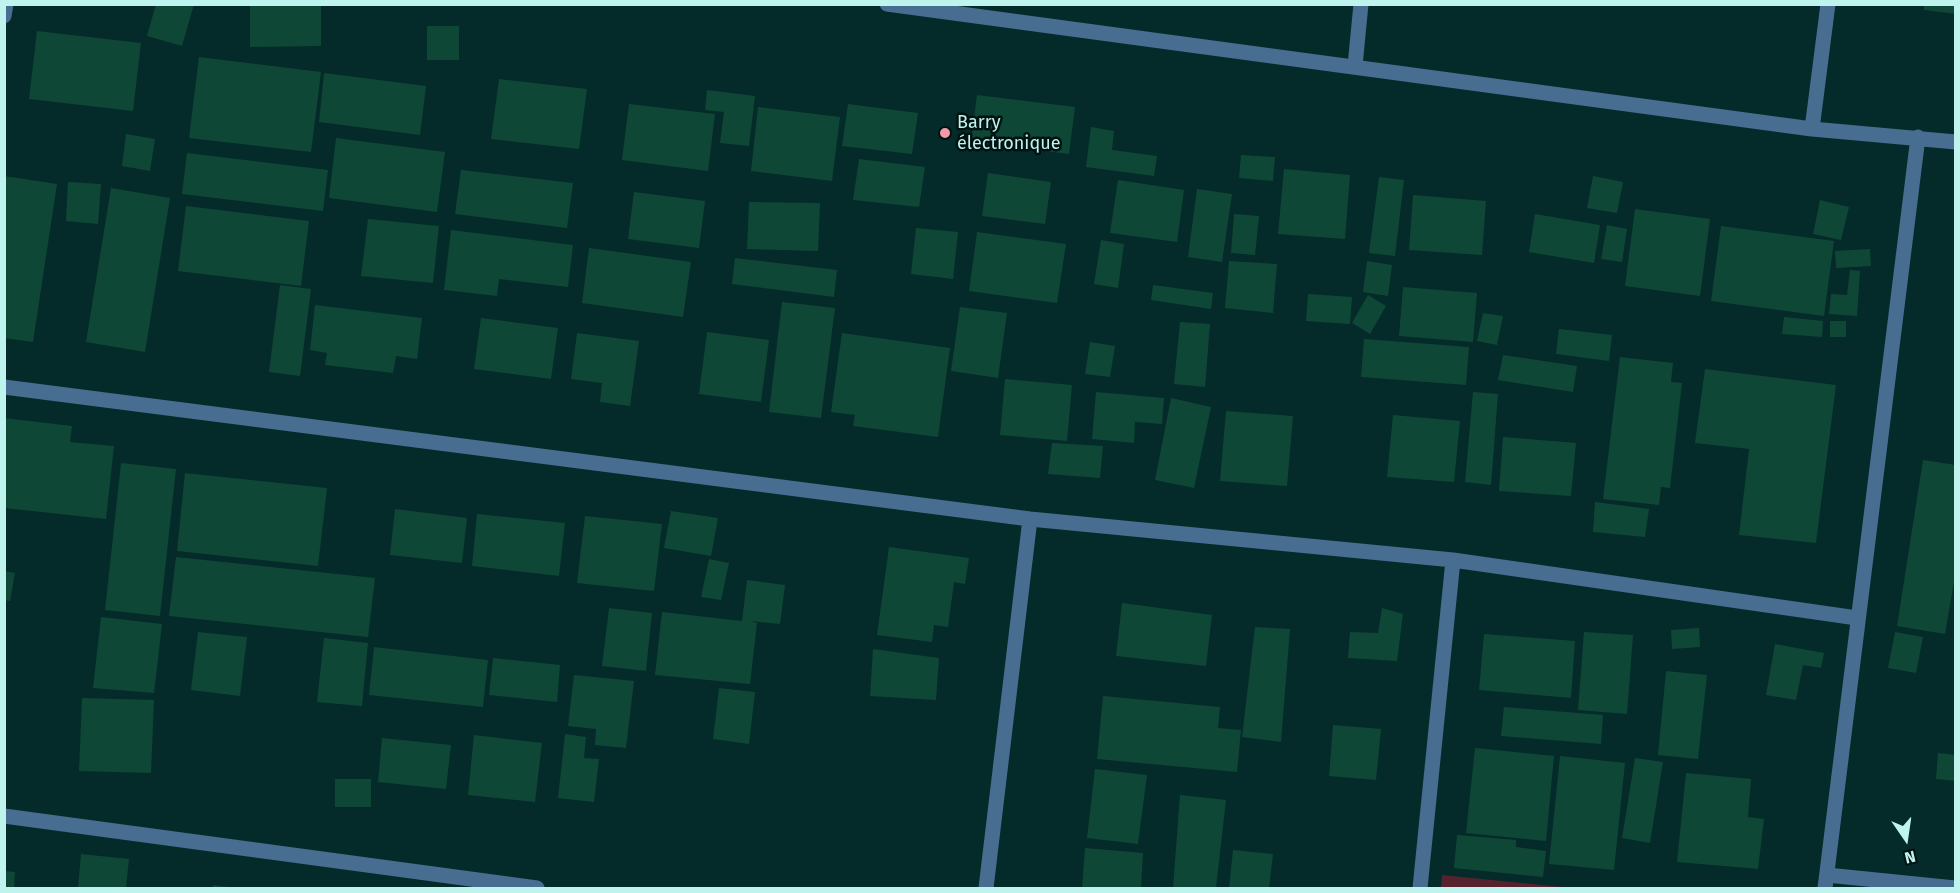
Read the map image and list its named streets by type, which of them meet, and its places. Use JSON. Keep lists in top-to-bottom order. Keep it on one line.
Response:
{"places":["Barry électronique"],"north":"bottom"}
